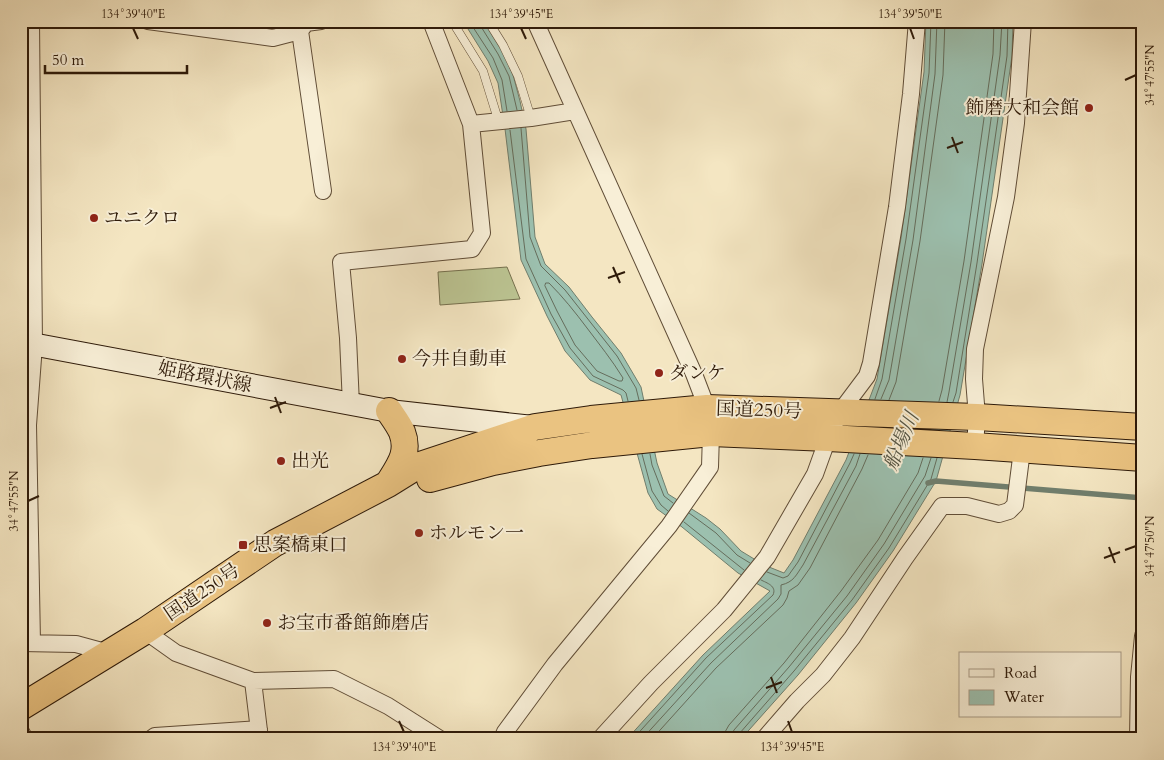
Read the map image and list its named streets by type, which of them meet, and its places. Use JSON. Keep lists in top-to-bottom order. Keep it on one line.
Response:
{"streets":{"highway":["国道250号"],"main road":["姫路環状線"]},"crossings":[["姫路環状線","国道250号"]],"water":["船場川"],"places":{"other":["飾磨大和会館","ユニクロ","今井自動車","ダンケ","出光","ホルモン一","お宝市番館飾磨店"],"transit":["思案橋東口"]},"legend":["Road","Water"],"scale_bar":"50 m","coordinates":["134°39'40\"E","134°39'45\"E","134°39'50\"E","34°47'55\"N","34°47'50\"N"]}
